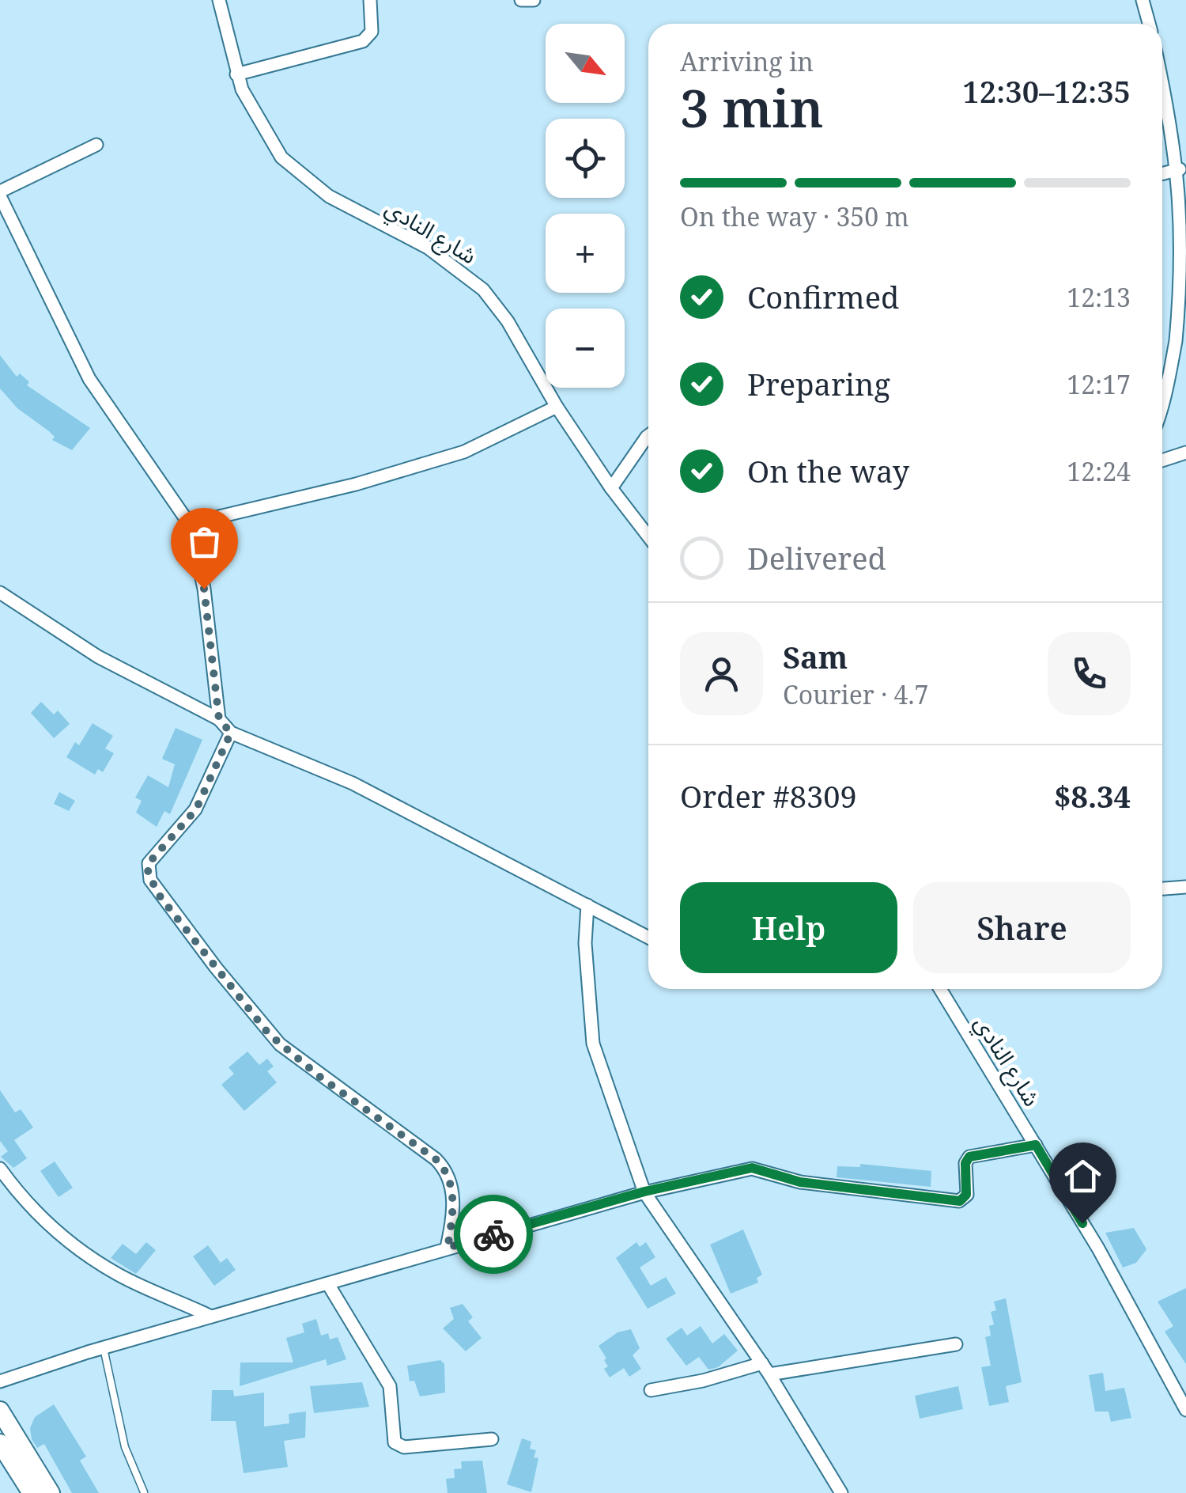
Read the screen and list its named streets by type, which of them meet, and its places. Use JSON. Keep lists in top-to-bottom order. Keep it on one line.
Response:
{"streets":{"street":["شارع النادي"]},"north":"bottom right","page":{"map_buttons":["+","−"],"heading":["3 min","Arriving in","12:30–12:35"],"panel":["Sam","Courier · 4.7","Order #8309","$8.34"],"bar":"On the way · 350 m","list":[["Confirmed","12:13"],["Preparing","12:17"],["On the way","12:24"],"Delivered"],"buttons":["Help","Share"]}}
